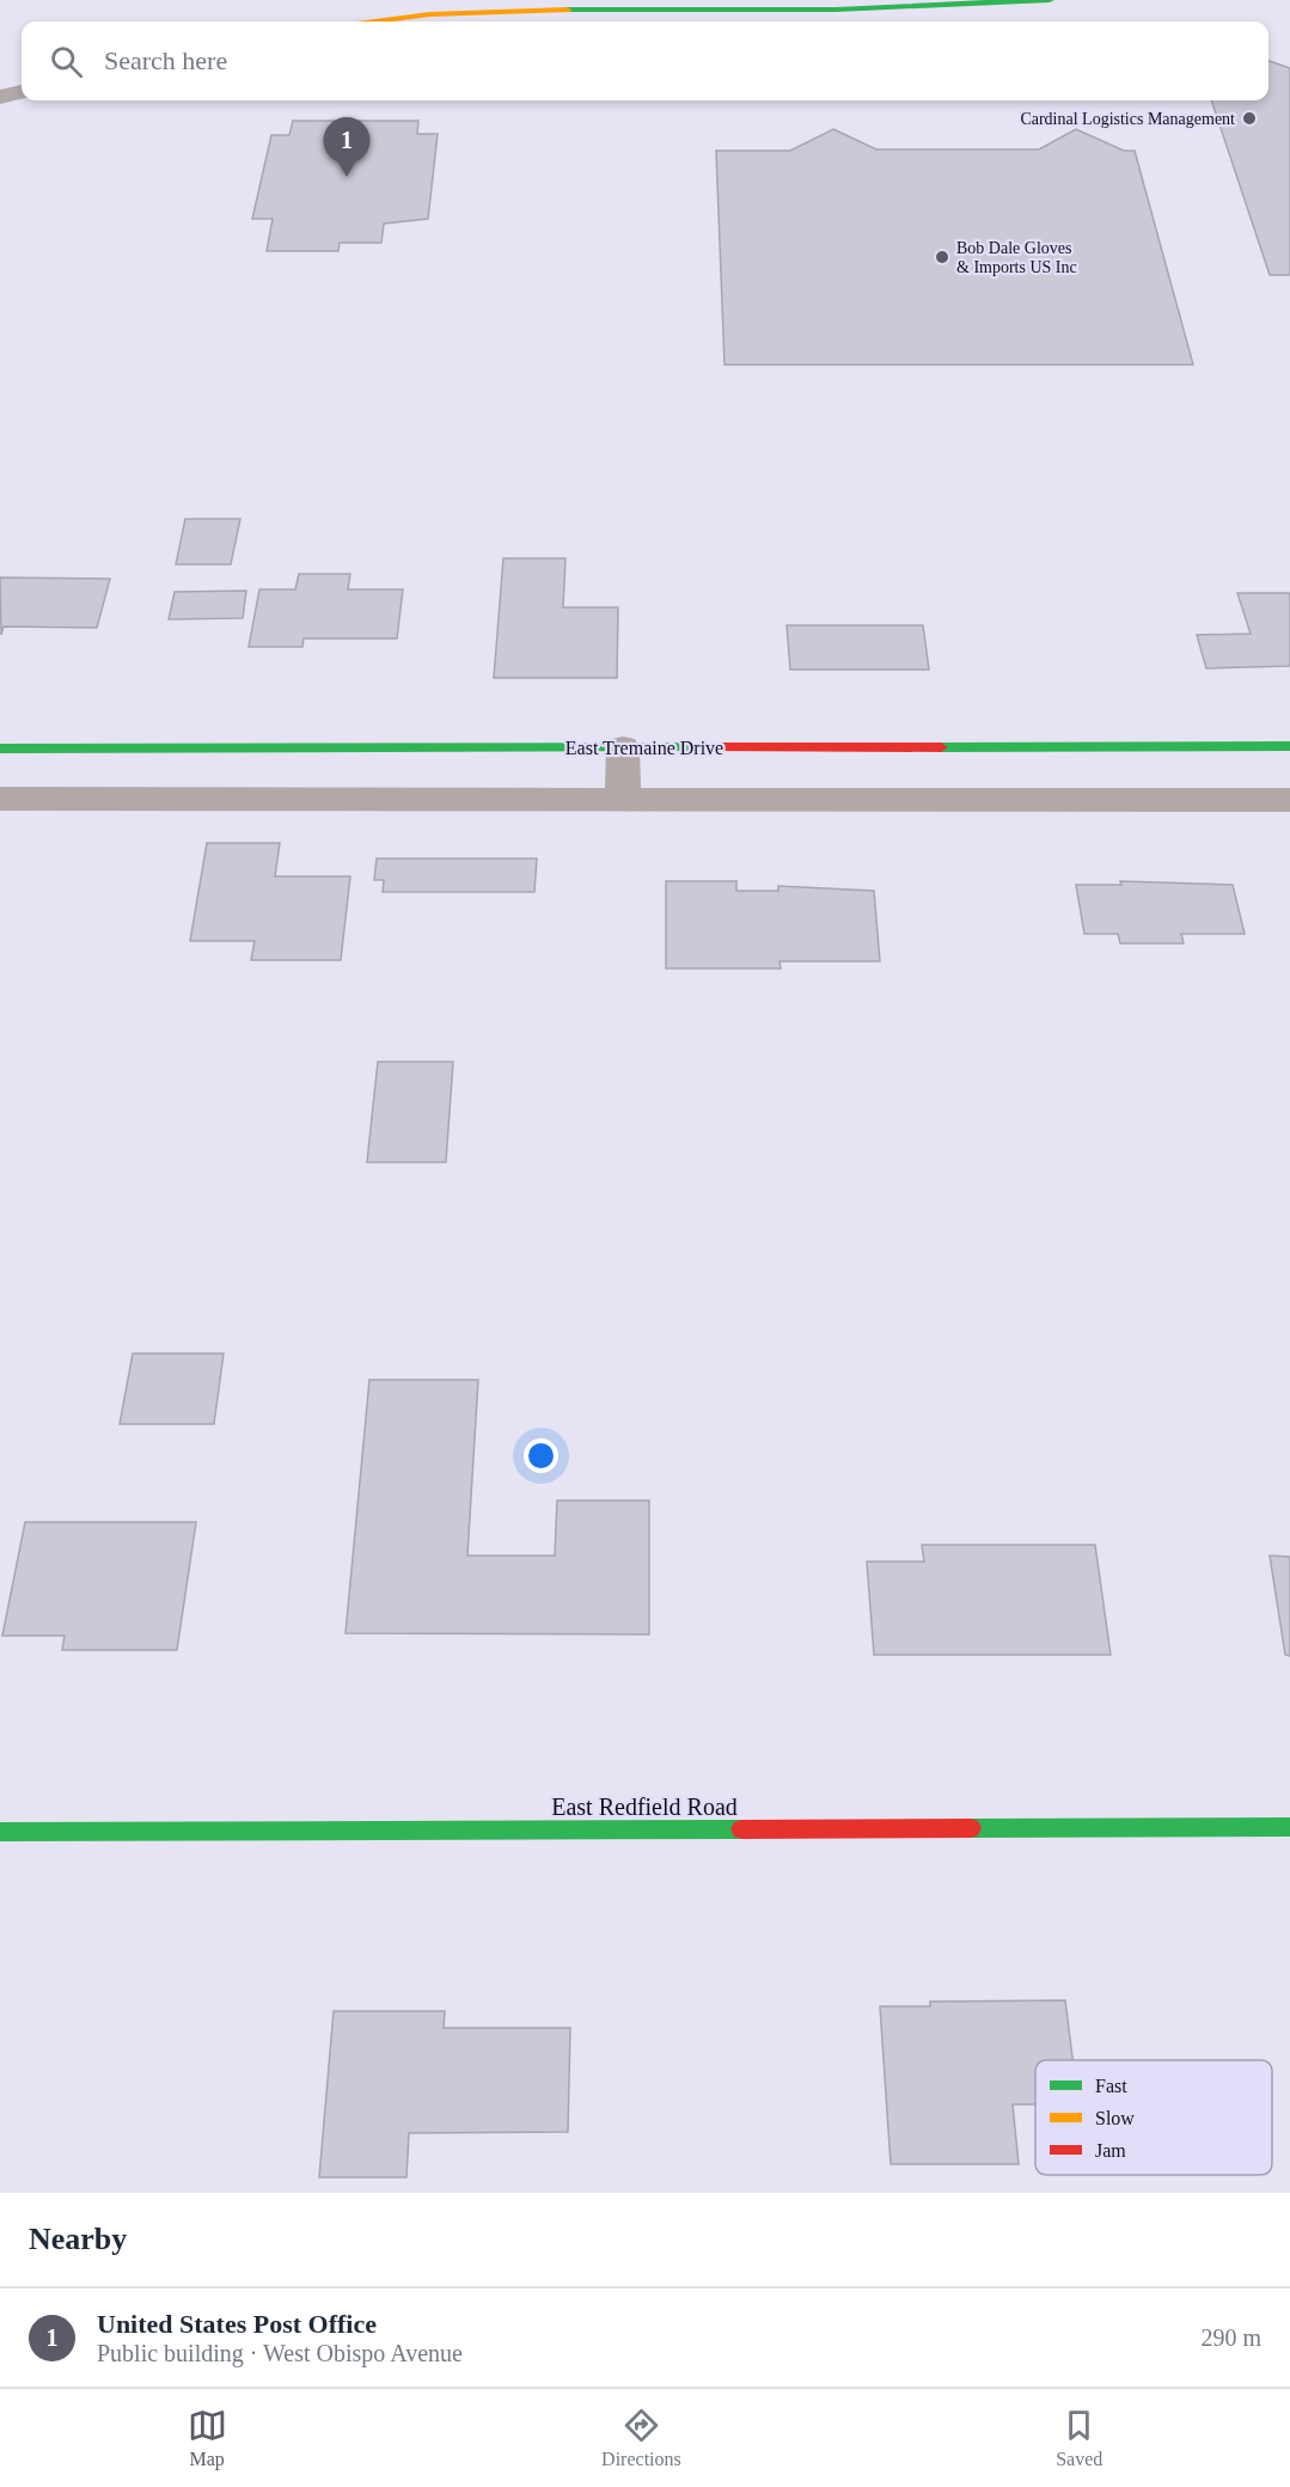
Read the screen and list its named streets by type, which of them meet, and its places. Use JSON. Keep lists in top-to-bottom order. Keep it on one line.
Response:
{"streets":{"street":["East Tremaine Drive","East Redfield Road"]},"places":["Cardinal Logistics Management","Bob Dale Gloves & Imports US Inc"],"legend":["Fast","Slow","Jam"],"page":{"search":"Search here","pins":"1","heading":"Nearby","list":[{"mark":"1","name":"United States Post Office","note":"Public building · West Obispo Avenue","value":"290 m"}],"nav":["Map","Directions","Saved"]}}
